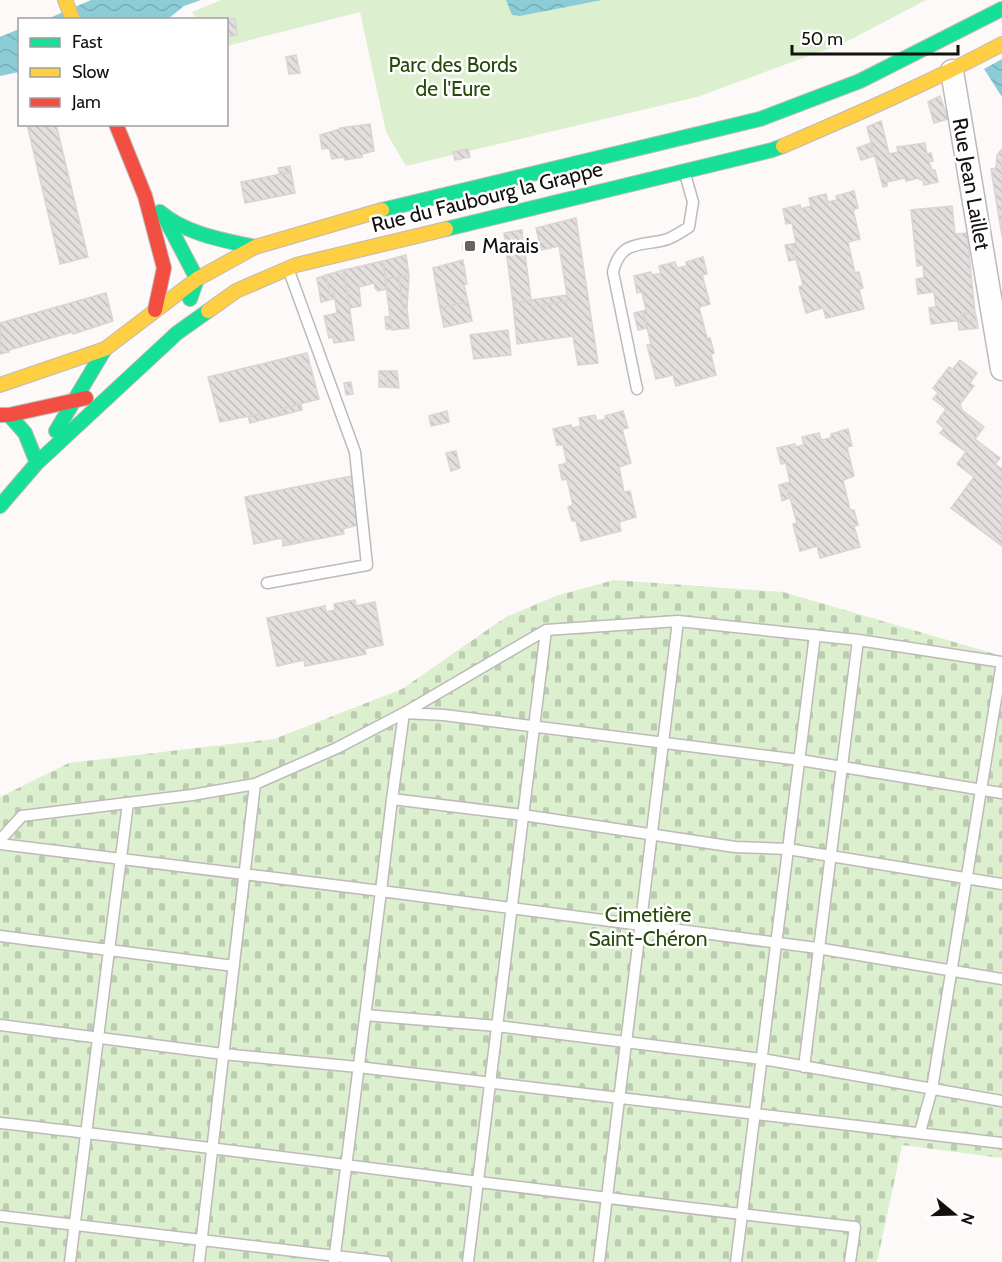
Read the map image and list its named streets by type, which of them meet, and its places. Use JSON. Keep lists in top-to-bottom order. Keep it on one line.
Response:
{"streets":{"main road":["Rue du Faubourg la Grappe"],"street":["Rue Jean Laillet"]},"crossings":[["Rue Jean Laillet","Rue du Faubourg la Grappe"]],"parks":["Parc des Bords de l'Eure","Cimetière Saint-Chéron"],"places":{"transit":["Marais"]},"legend":["Fast","Slow","Jam"],"scale_bar":"50 m","north":"right"}
